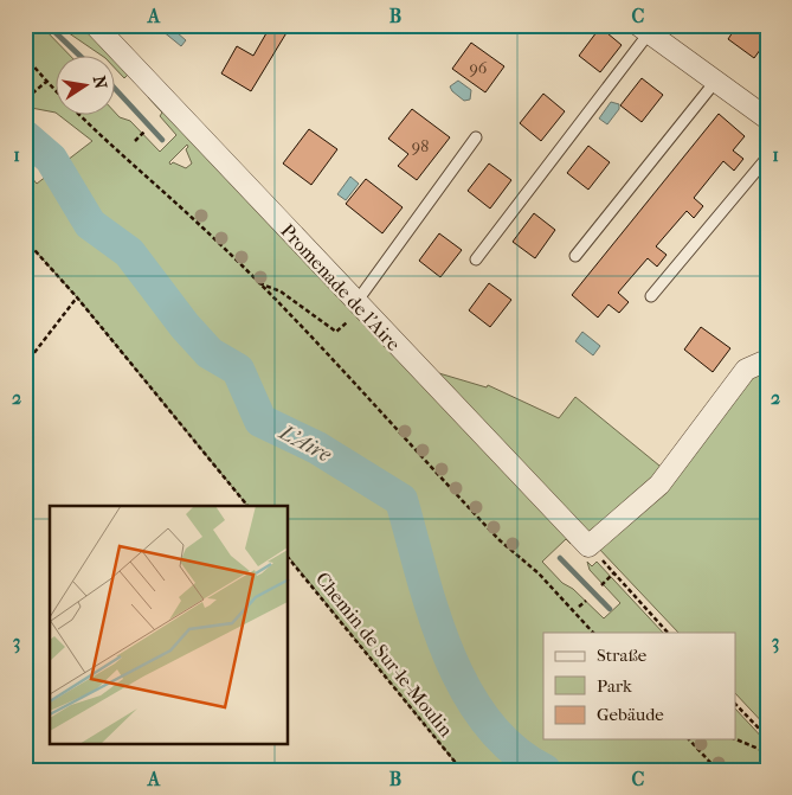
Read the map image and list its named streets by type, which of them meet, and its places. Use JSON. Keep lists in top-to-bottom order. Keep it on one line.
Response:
{"streets":{"street":["Promenade de l'Aire"],"path":["Chemin de Sur-le-Moulin"]},"water":["L'Aire"],"house_numbers":["96","98"],"legend":["Straße","Park","Gebäude"],"north":"right","grid":{"columns":["A","B","C"],"rows":["1","2","3"]}}
